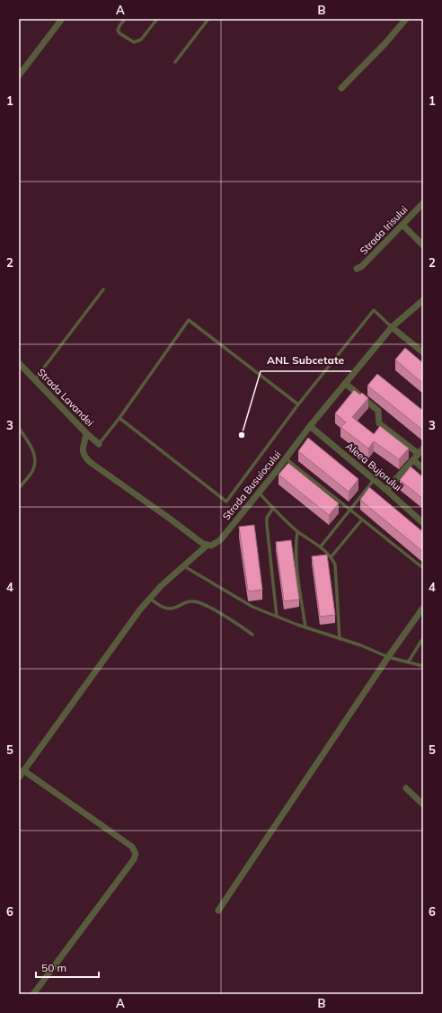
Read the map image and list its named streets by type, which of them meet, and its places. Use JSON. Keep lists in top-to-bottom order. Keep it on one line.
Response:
{"streets":{"street":["Strada Irisului","Strada Lavandei","Aleea Bujorului","Strada Busuiocului"]},"crossings":[["Aleea Bujorului","Strada Busuiocului"]],"places":["ANL Subcetate"],"scale_bar":"50 m","grid":{"columns":["A","B"],"rows":["1","2","3","4","5","6"]}}
